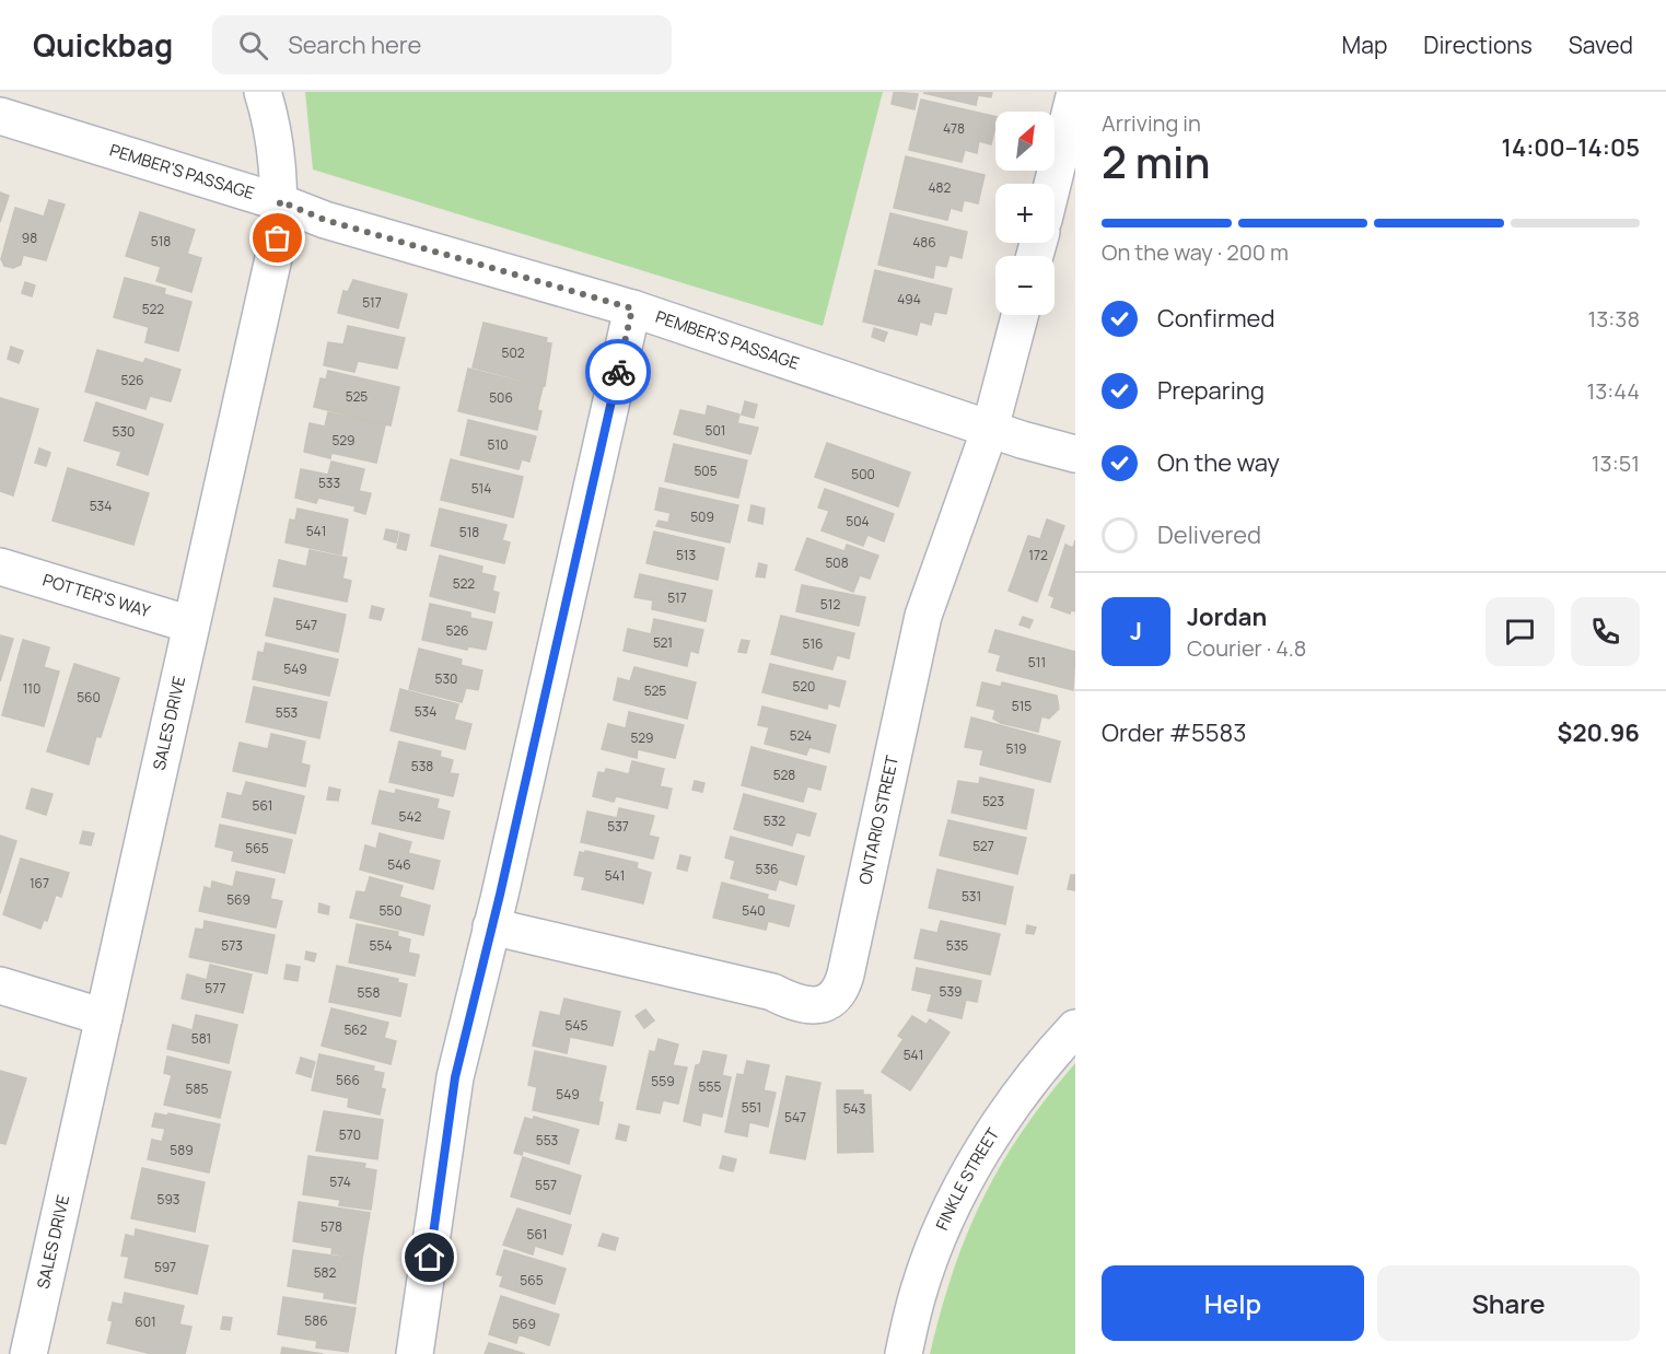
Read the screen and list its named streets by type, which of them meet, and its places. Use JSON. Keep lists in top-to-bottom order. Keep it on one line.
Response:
{"streets":{"street":["PEMBER'S PASSAGE","POTTER'S WAY","SALES DRIVE","ONTARIO STREET","FINKLE STREET"]},"crossings":[["PEMBER'S PASSAGE","SALES DRIVE"],["PEMBER'S PASSAGE","ONTARIO STREET"],["POTTER'S WAY","SALES DRIVE"]],"house_numbers":["478","482","98","518","486","494","517","522","502","526","525","506","501","530","529","510","505","500","533","514","534","509","504","541","518","513","172","508","522","517","512","547","526","521","516","511","549","530","520","110","525","560","515","534","553","524","529","519","538","528","523","561","542","532","537","527","565","546","536","541","167","531","569","550","540","573","554","535","577","539","558","545","562","581","541","566","559","555","585","549","551","543","547","570","553","589","574","557","593","578","561","597","582","565","586","601","569"],"north":"top right","page":{"header":"Quickbag","search":"Search here","nav":["Map","Directions","Saved"],"heading":["2 min","Arriving in","14:00–14:05"],"panel":["Jordan","Courier · 4.8","Order #5583","$20.96"],"map_buttons":["+","−"],"bar":"On the way · 200 m","list":[["Confirmed","13:38"],["Preparing","13:44"],["On the way","13:51"],"Delivered"],"round":"J","buttons":["Help","Share"]}}
